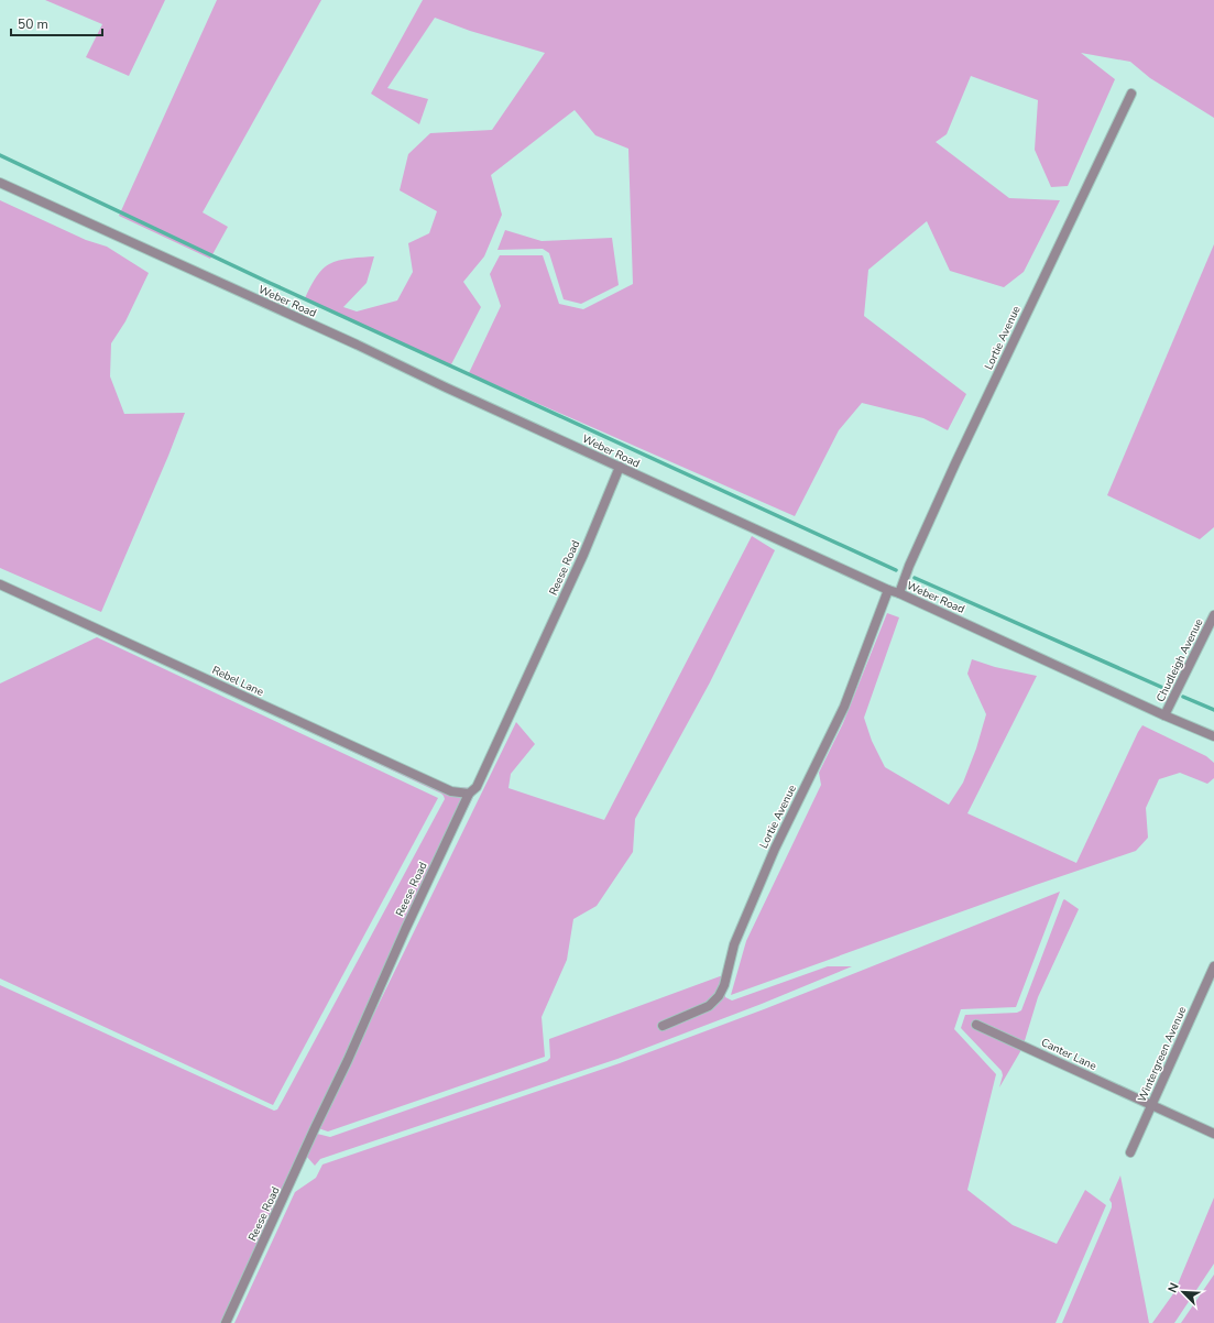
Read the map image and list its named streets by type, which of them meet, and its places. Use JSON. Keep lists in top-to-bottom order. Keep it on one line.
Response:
{"streets":{"street":["Weber Road","Lortie Avenue","Reese Road","Chudleigh Avenue","Rebel Lane","Canter Lane","Wintergreen Avenue"]},"crossings":[["Weber Road","Lortie Avenue"],["Weber Road","Reese Road"],["Weber Road","Chudleigh Avenue"],["Reese Road","Rebel Lane"],["Canter Lane","Wintergreen Avenue"]],"scale_bar":"50 m","north":"top left"}
